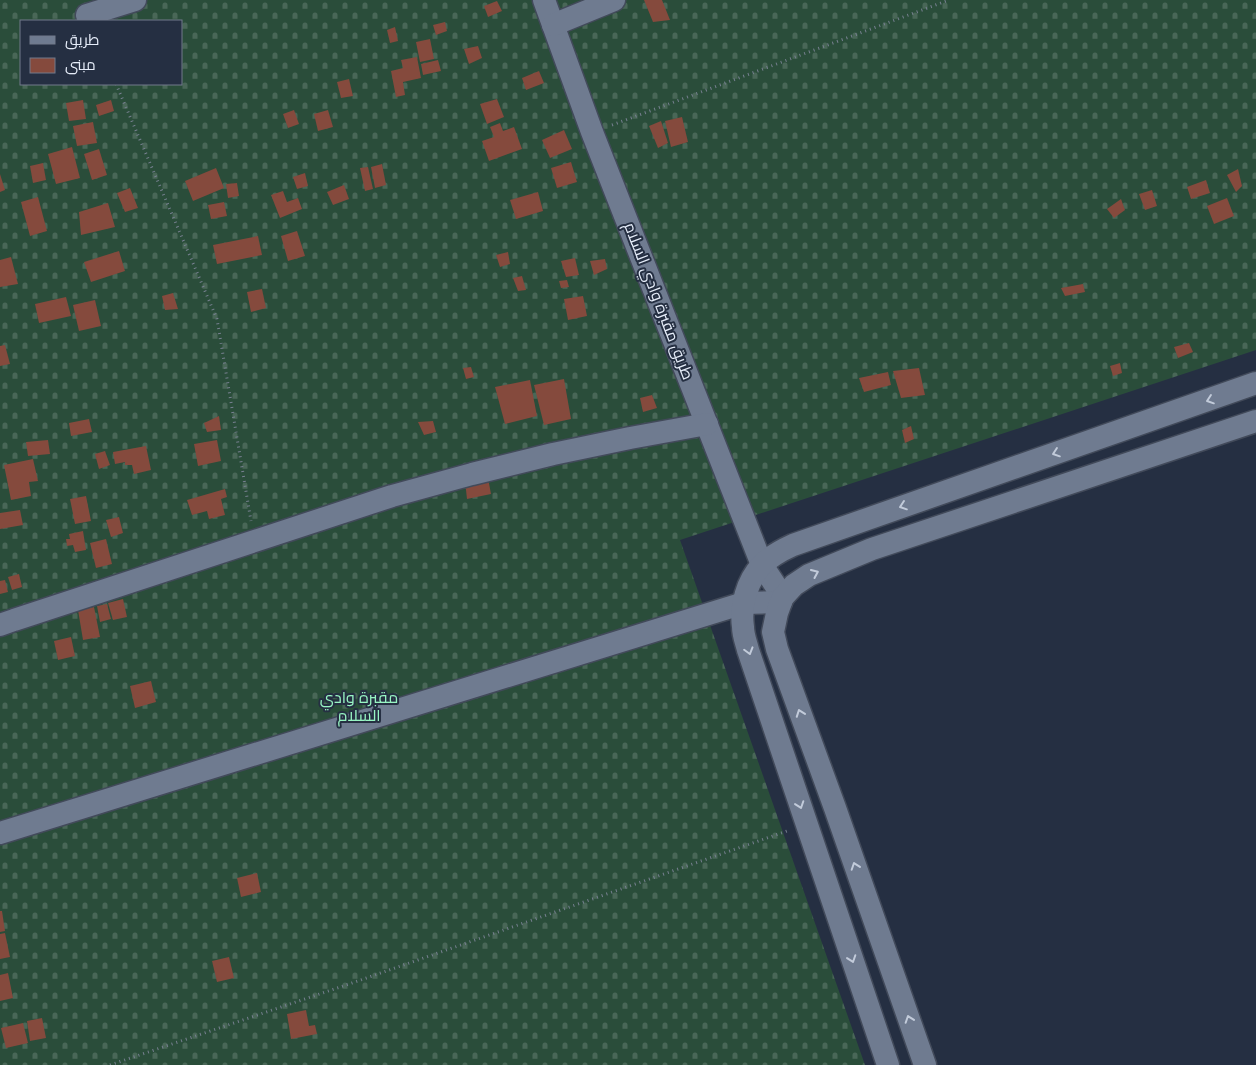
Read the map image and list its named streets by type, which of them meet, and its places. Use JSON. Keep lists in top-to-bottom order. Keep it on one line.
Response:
{"streets":{"street":["طريق مقبرة وادي السلام"]},"parks":["مقبرة وادي السلام"],"legend":["طريق","مبنى"]}
